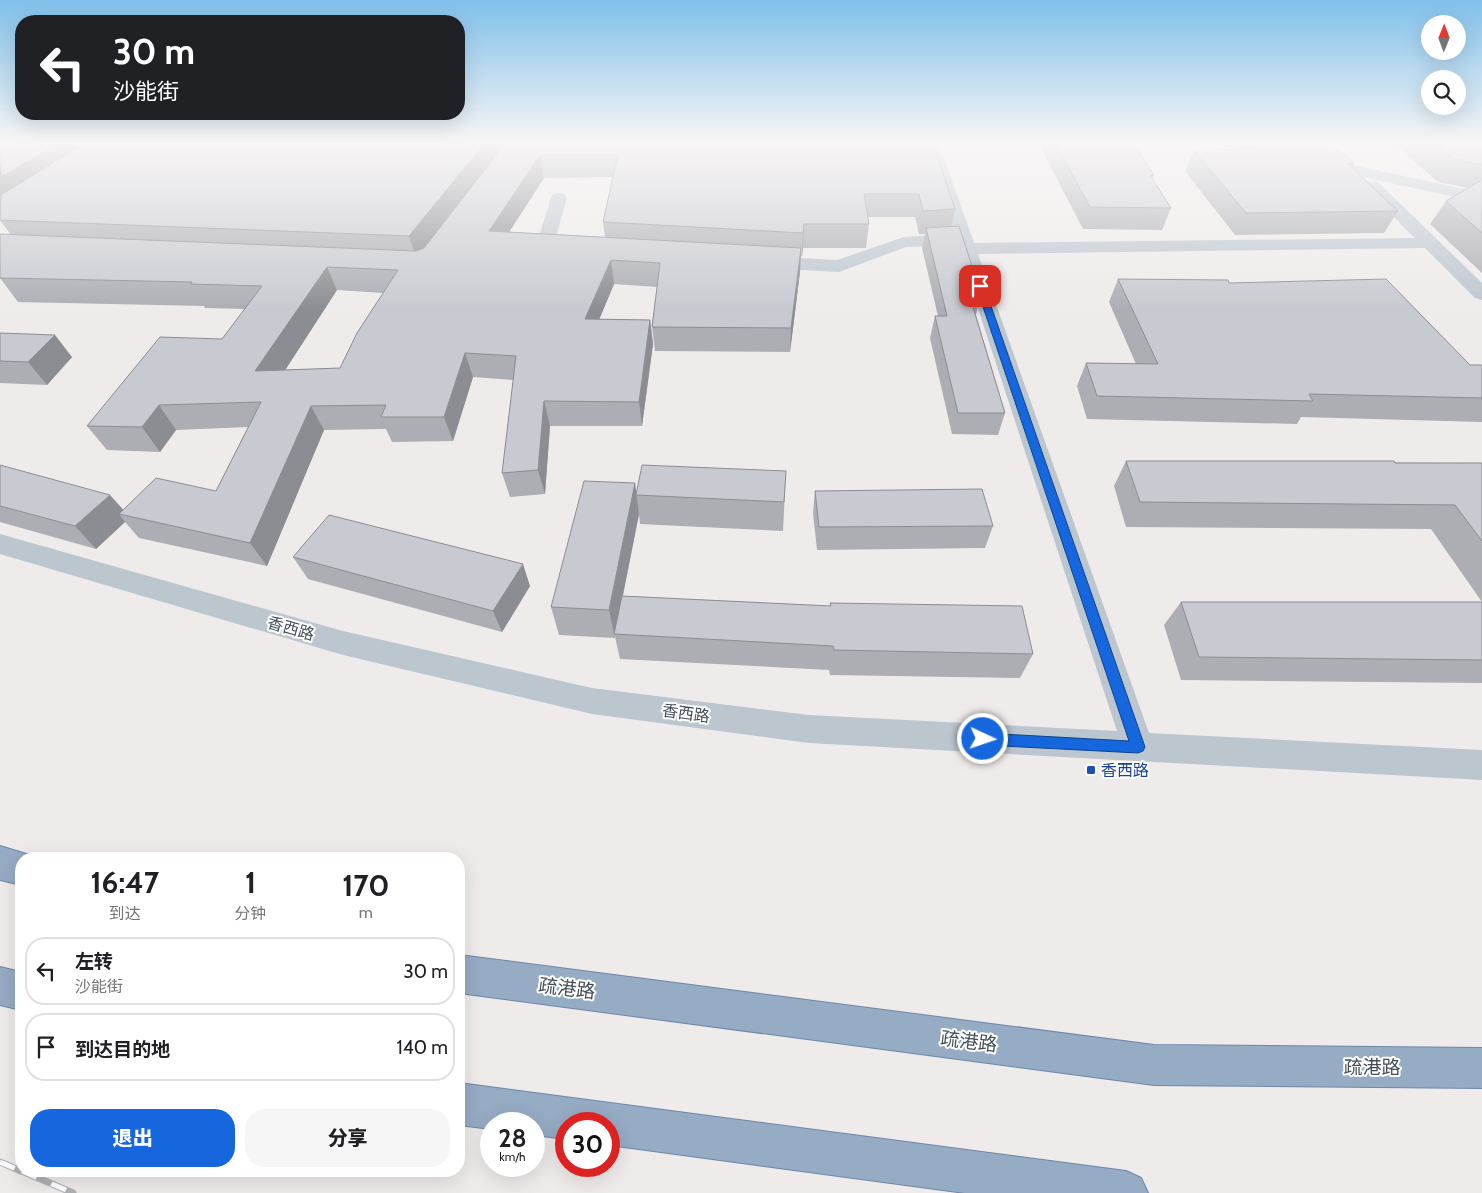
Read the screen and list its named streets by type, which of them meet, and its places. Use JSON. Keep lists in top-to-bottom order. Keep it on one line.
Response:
{"streets":{"highway":["疏港路"],"street":["香西路"]},"places":{"transit":["香西路"]},"north":"top","page":{"turn":["30 m","沙能街"],"eta":["16:47","到达","1","分钟","170","m"],"list":[{"name":"左转","note":"沙能街","value":"30 m"},{"name":"到达目的地","value":"140 m"}],"buttons":["退出","分享"],"speed":"28 km/h","limit":"30"}}
